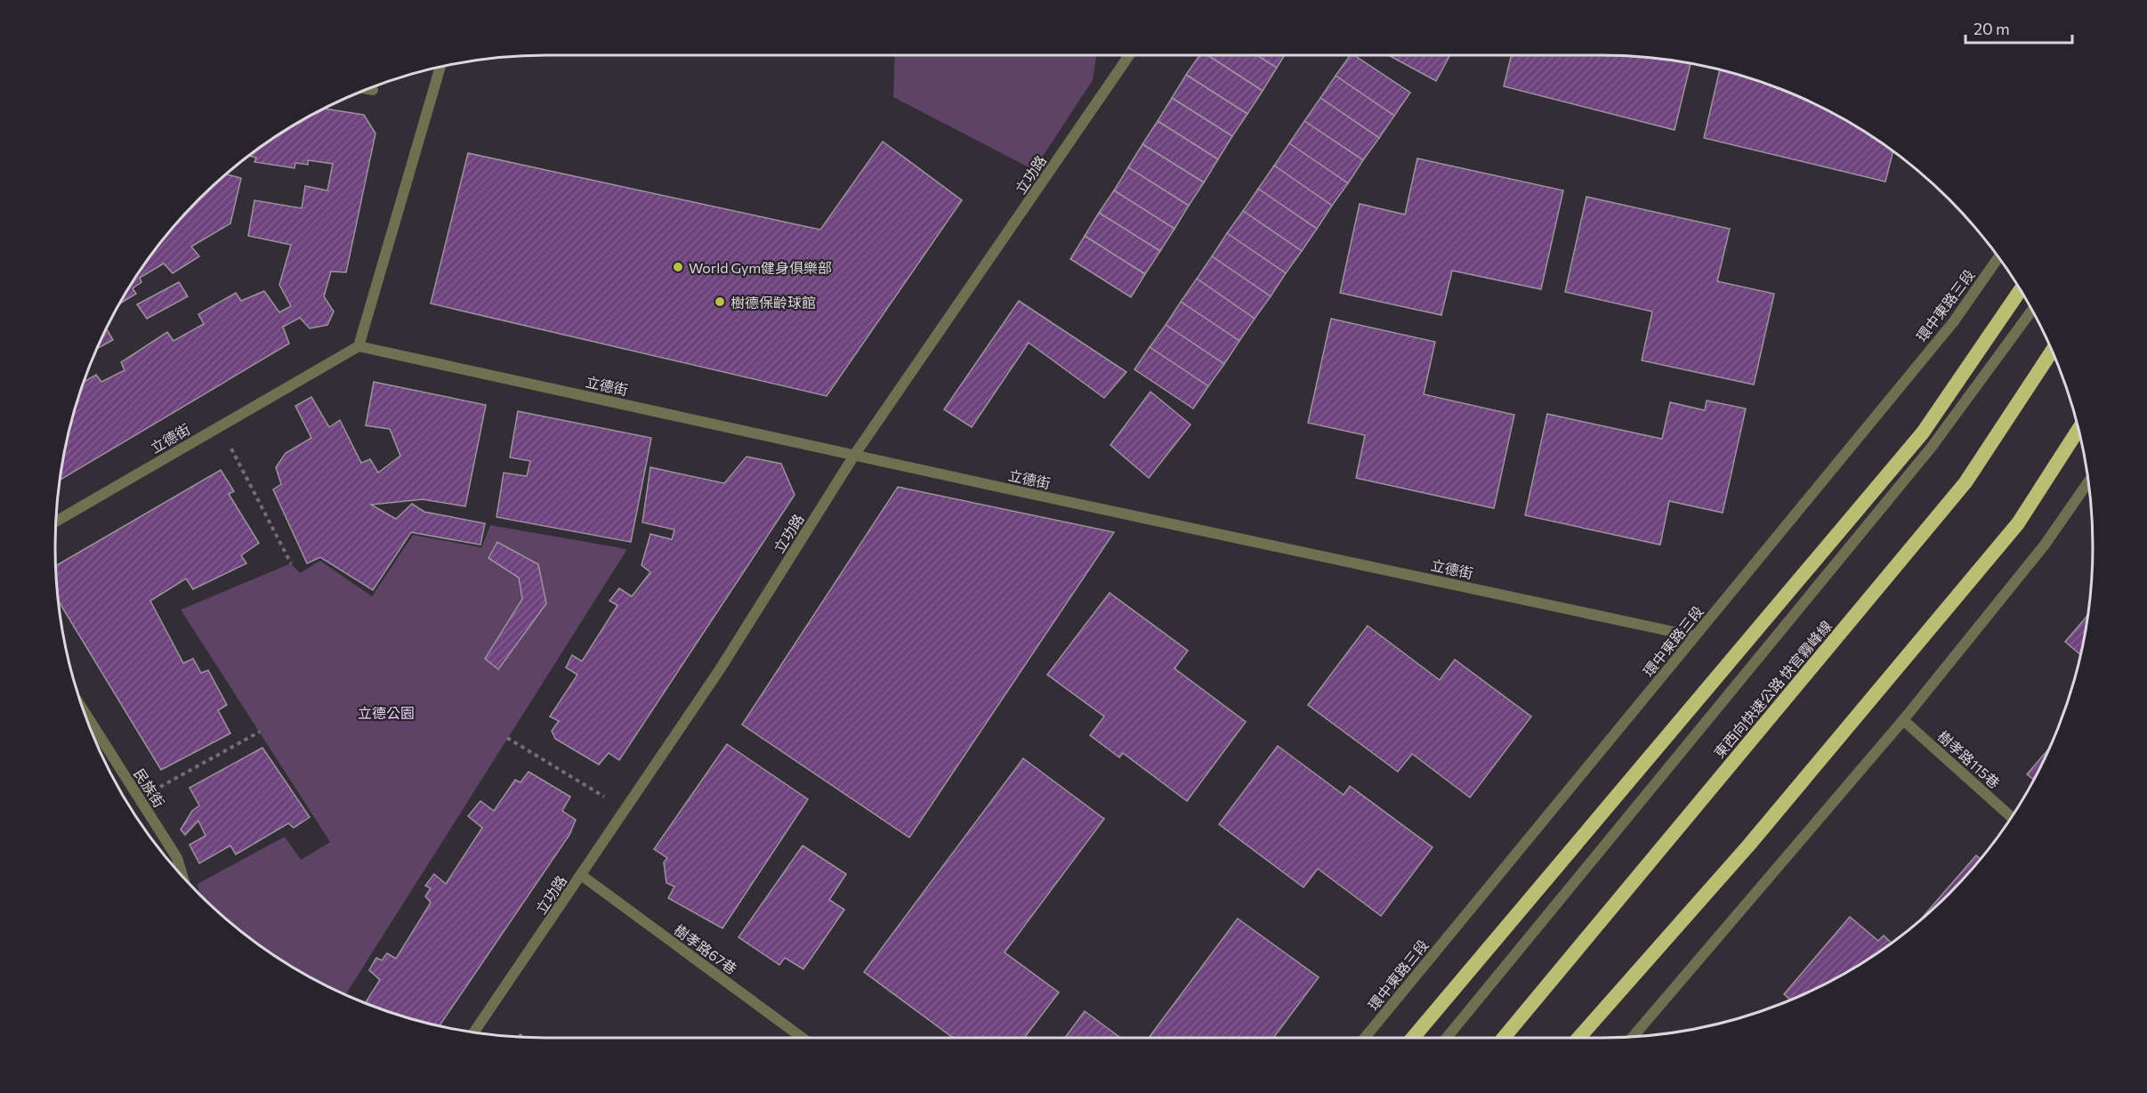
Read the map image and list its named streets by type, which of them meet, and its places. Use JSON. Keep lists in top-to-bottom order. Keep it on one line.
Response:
{"streets":{"highway":["東西向快速公路 快官霧峰線"],"street":["立功路","環中東路三段","立德街","樹孝路115巷","民族街","樹孝路67巷"]},"crossings":[["立功路","立德街"],["立功路","樹孝路67巷"],["環中東路三段","立德街"]],"parks":["立德公園"],"places":["World Gym健身俱樂部","樹德保齡球館"],"scale_bar":"20 m"}
